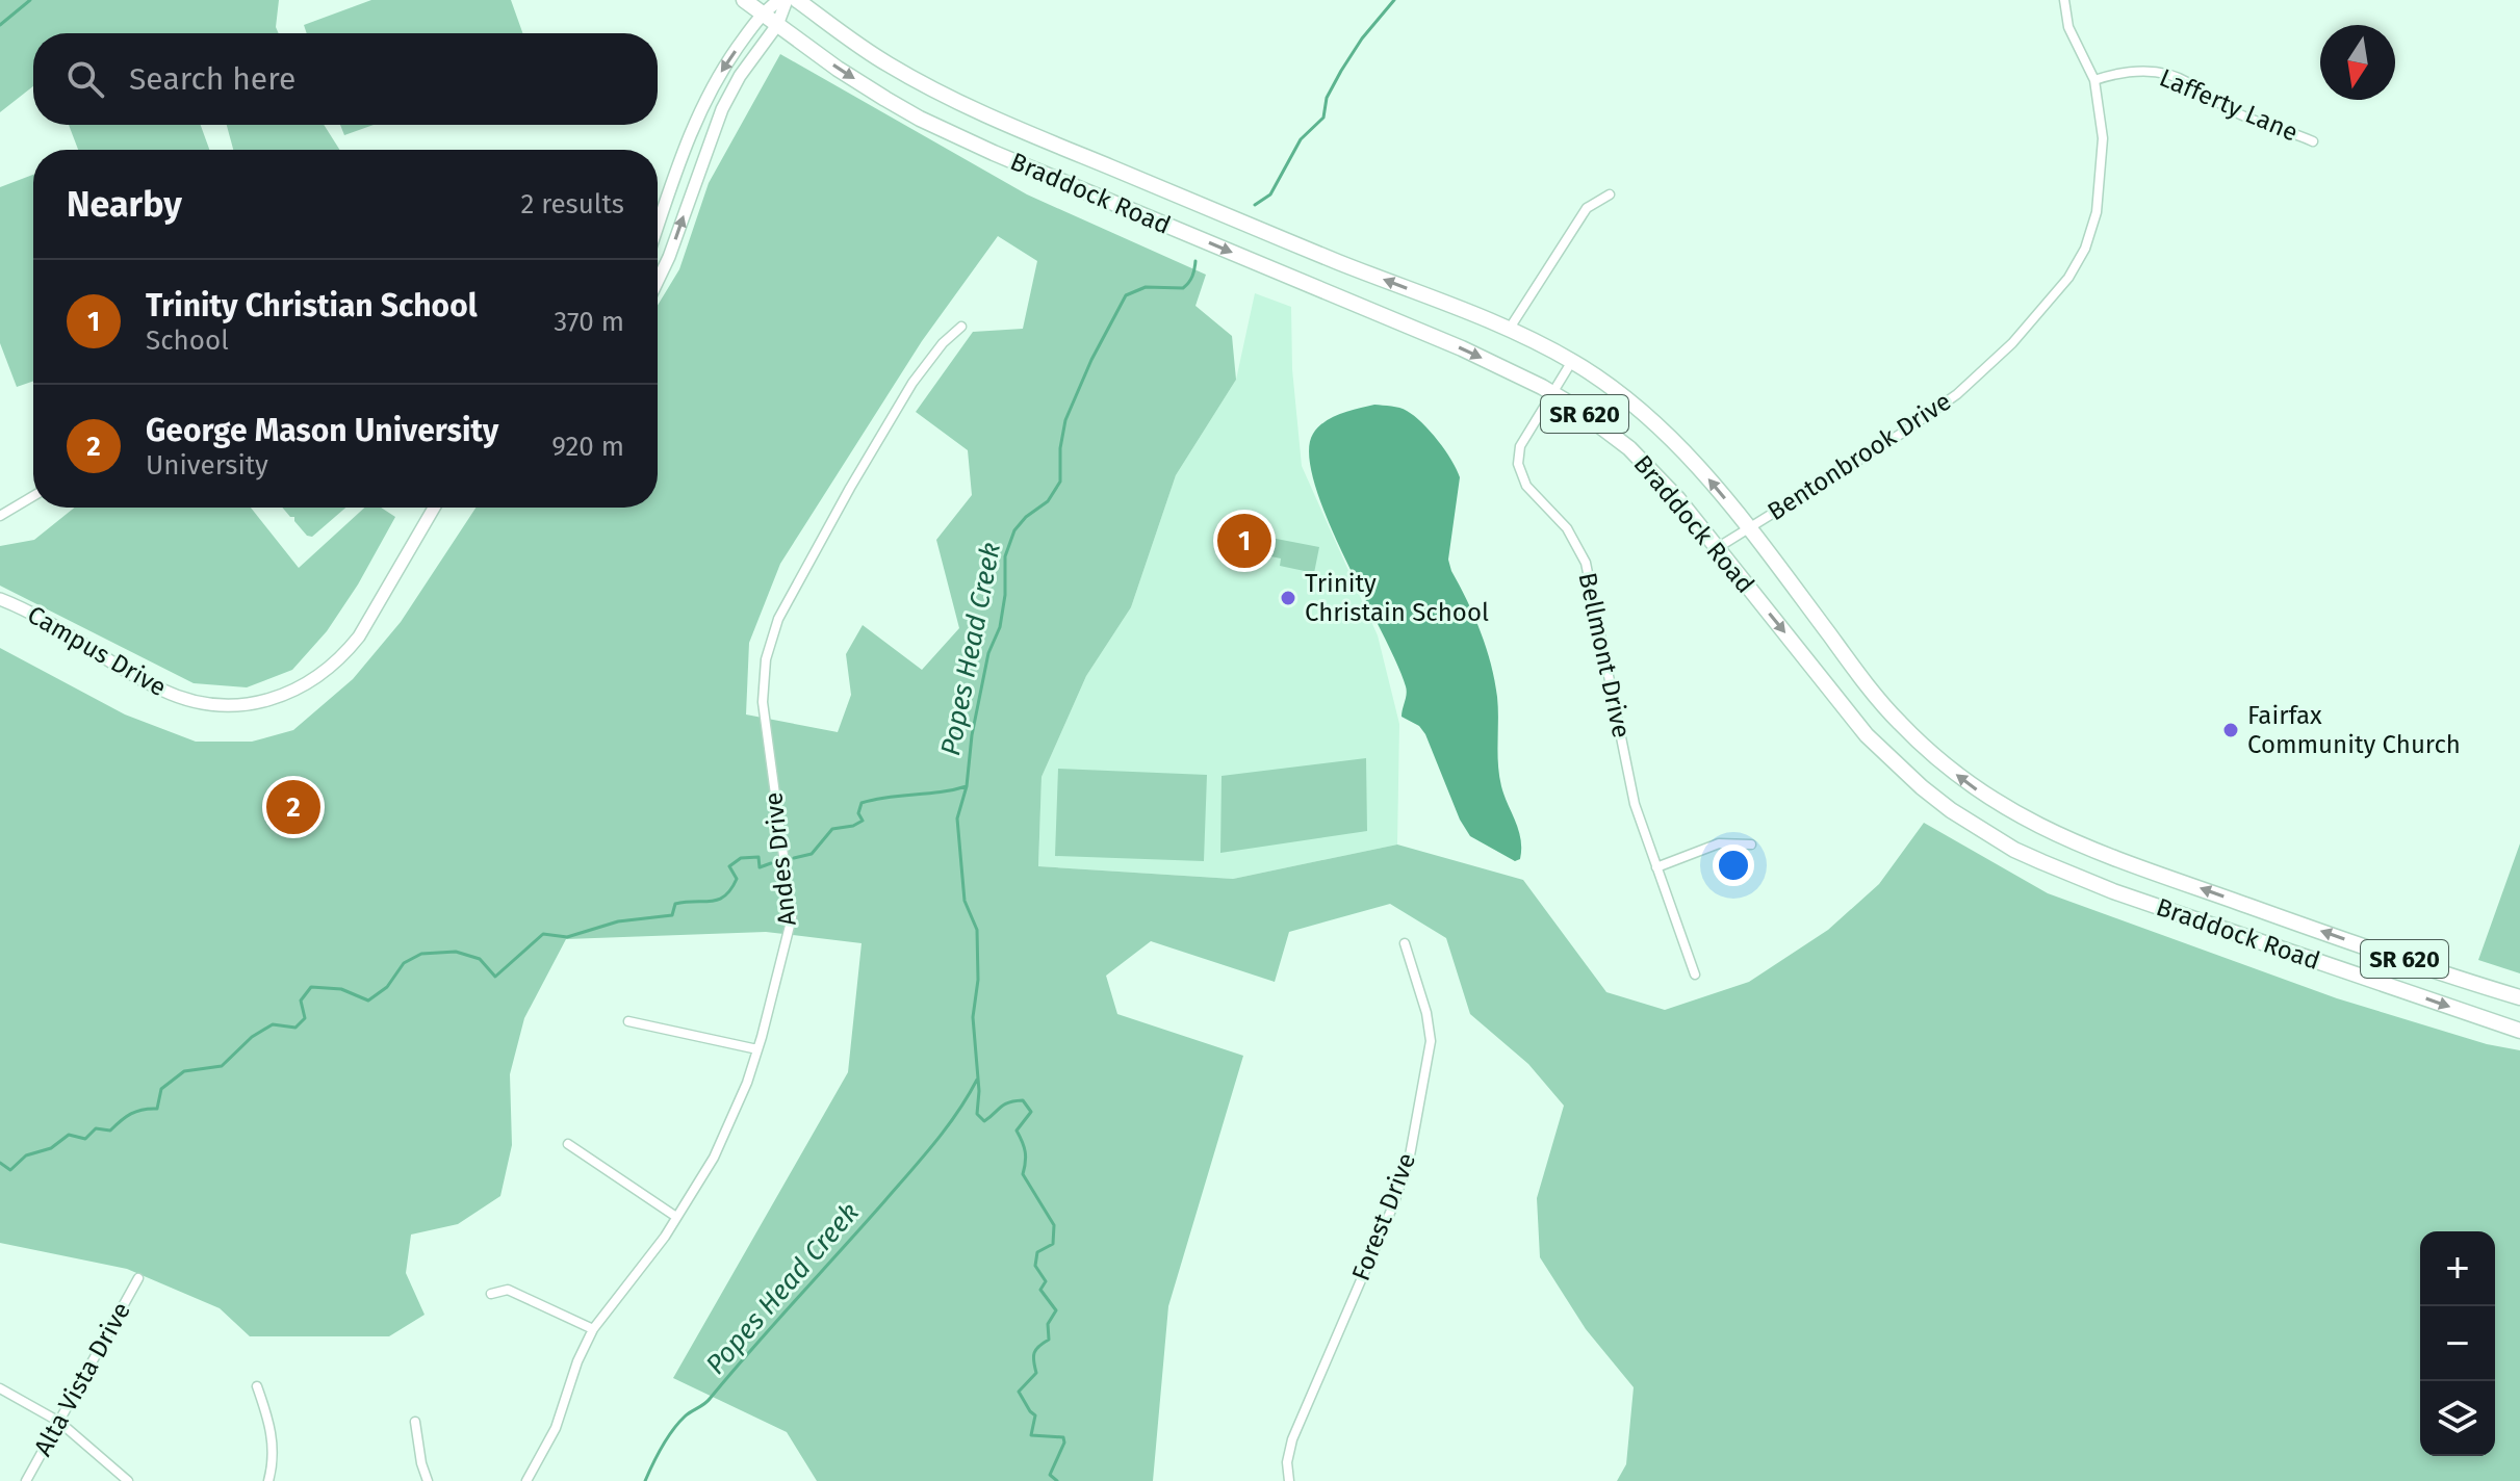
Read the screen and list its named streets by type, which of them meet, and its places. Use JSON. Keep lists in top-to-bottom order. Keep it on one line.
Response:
{"streets":{"main road":["Braddock Road","SR 620"],"street":["Lafferty Lane","Bentonbrook Drive","Campus Drive","Bellmont Drive","Andes Drive","Forest Drive","Alta Vista Drive"]},"crossings":[["Lafferty Lane","Bentonbrook Drive"],["Braddock Road","Bentonbrook Drive"],["Braddock Road","Bellmont Drive"]],"water":["Popes Head Creek"],"places":["Trinity Christain School","Fairfax Community Church"],"north":"bottom","page":{"search":"Search here","heading":["Nearby","2 results"],"list":[{"mark":"1","name":"Trinity Christian School","note":"School","value":"370 m"},{"mark":"2","name":"George Mason University","note":"University","value":"920 m"}],"pins":["1","2"],"map_buttons":["+","−"]}}
